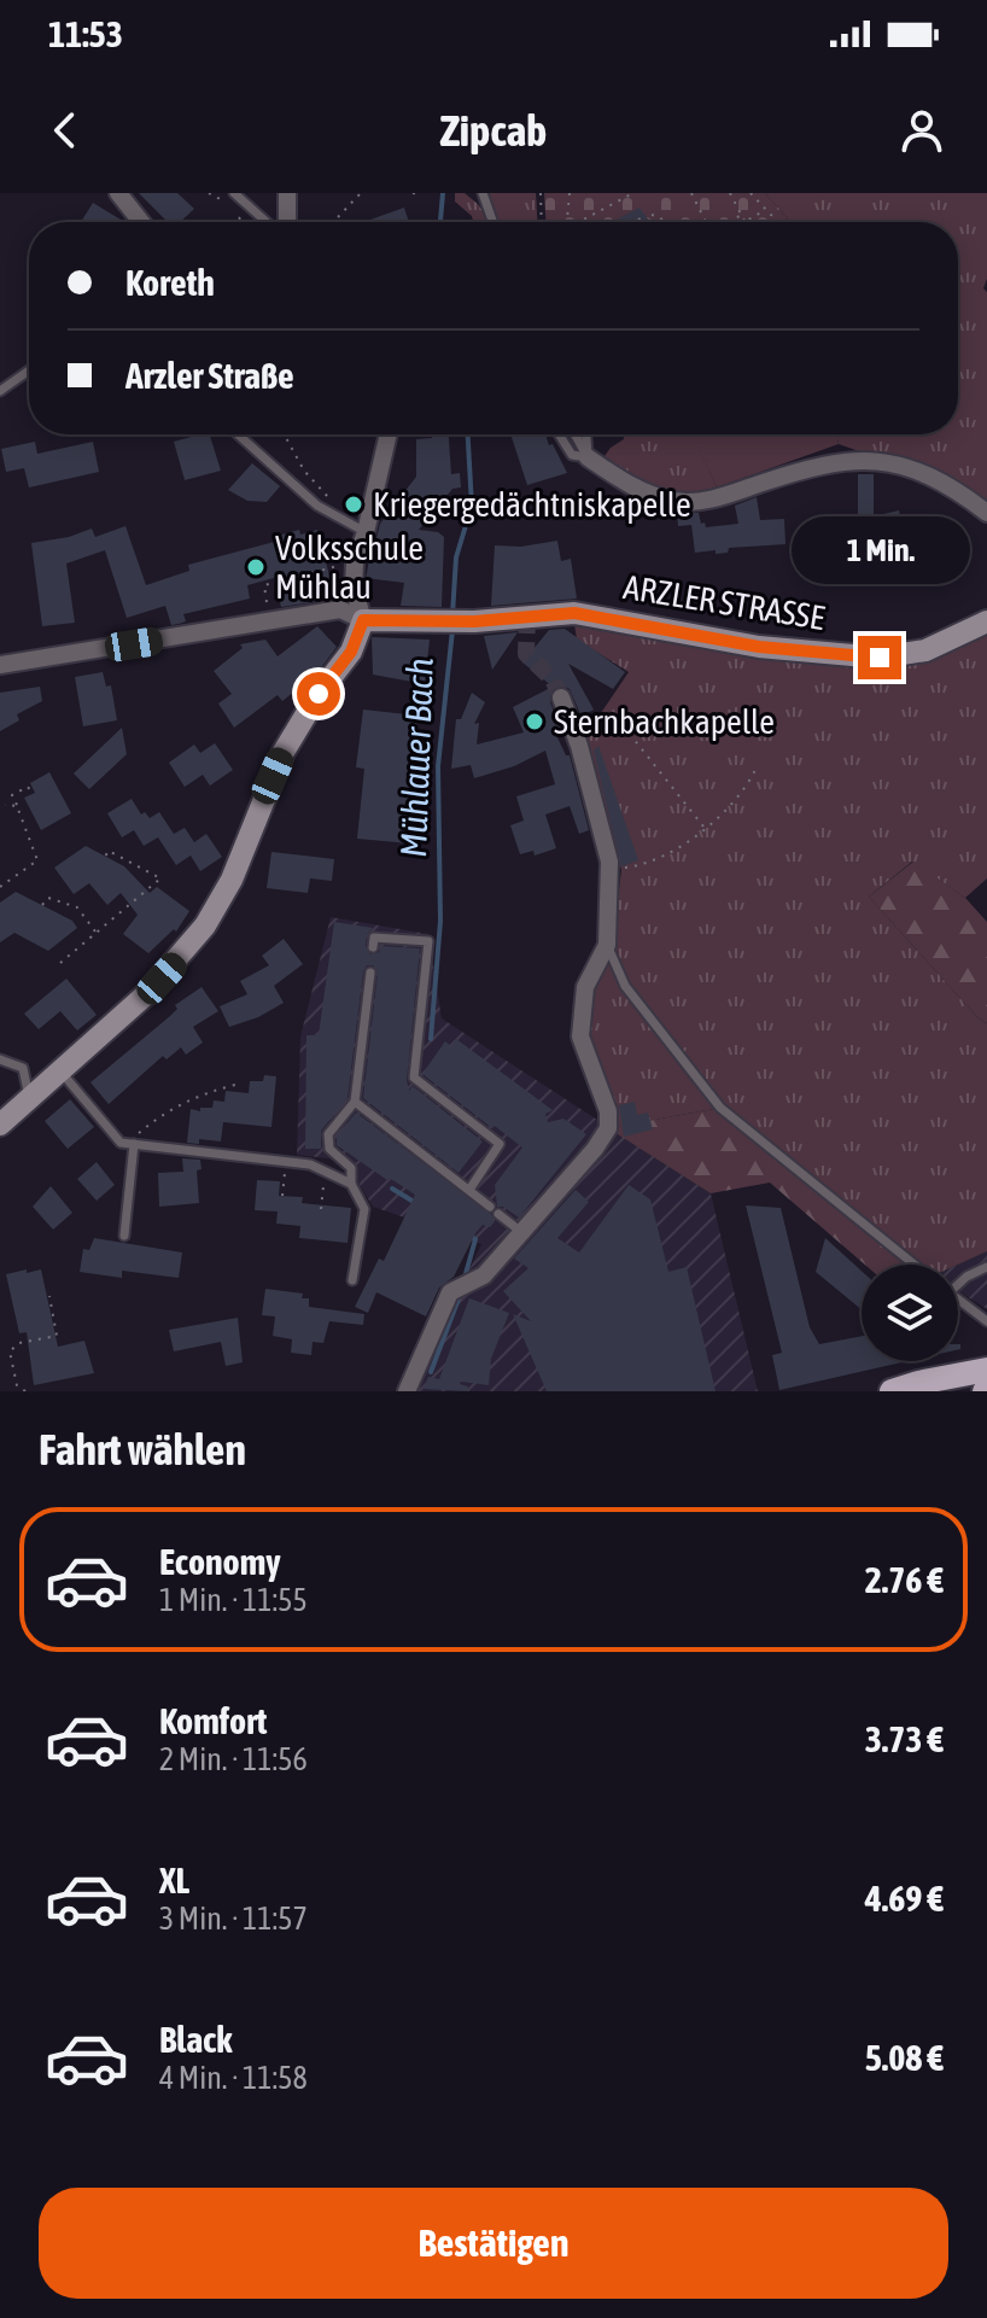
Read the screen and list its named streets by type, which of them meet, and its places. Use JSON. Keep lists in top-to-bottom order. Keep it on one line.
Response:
{"streets":{"main road":["ARZLER STRASSE"]},"water":["Mühlauer Bach"],"places":["Kriegergedächtniskapelle","Volksschule Mühlau","Sternbachkapelle"],"page":{"status":"11:53","header":"Zipcab","banner":["Koreth","Arzler Straße"],"bubble":"1 Min.","heading":"Fahrt wählen","list":[{"name":"Economy","note":"1 Min. · 11:55","value":"2.76 €"},{"name":"Komfort","note":"2 Min. · 11:56","value":"3.73 €"},{"name":"XL","note":"3 Min. · 11:57","value":"4.69 €"},{"name":"Black","note":"4 Min. · 11:58","value":"5.08 €"}],"buttons":"Bestätigen"}}
